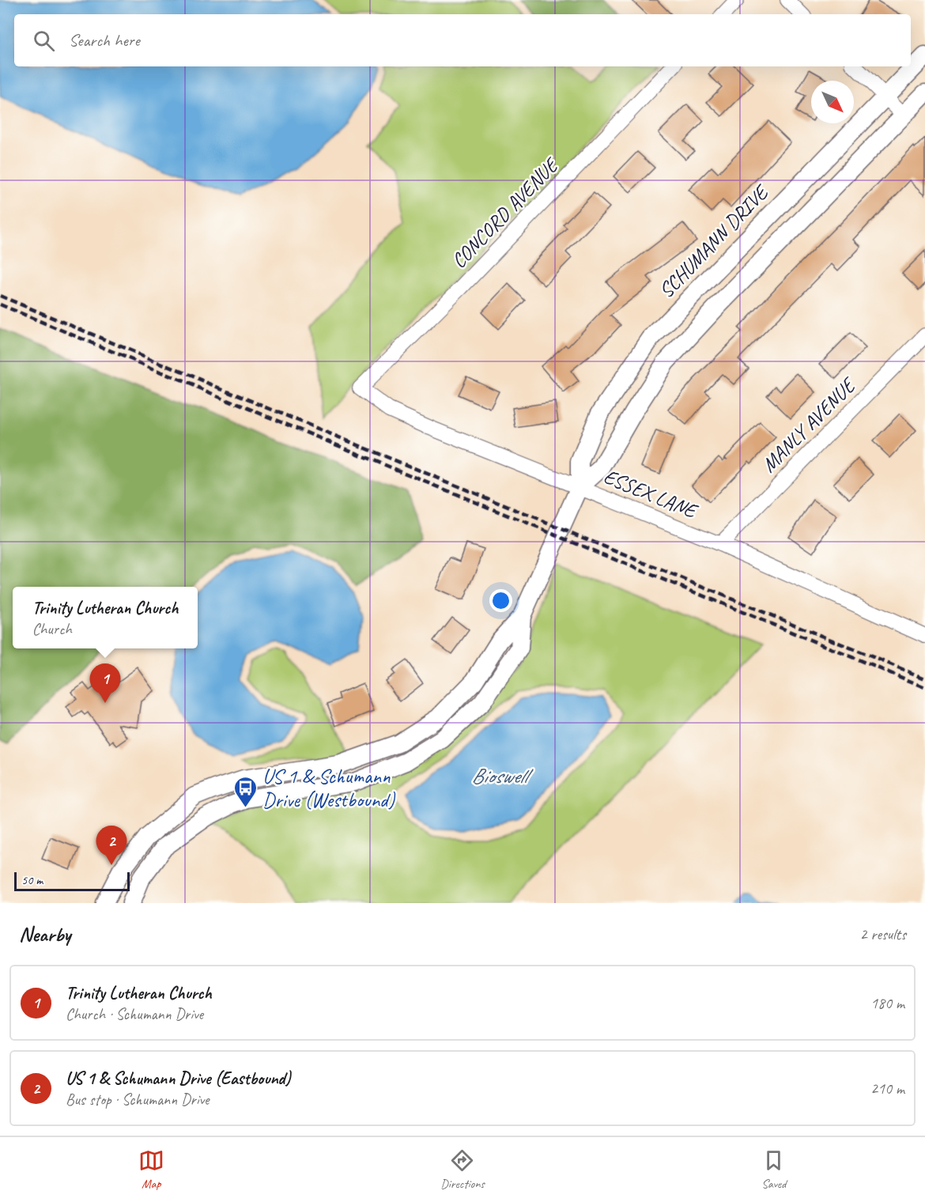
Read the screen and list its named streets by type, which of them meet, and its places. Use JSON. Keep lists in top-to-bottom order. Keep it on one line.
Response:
{"streets":{"street":["CONCORD AVENUE","SCHUMANN DRIVE","MANLY AVENUE","ESSEX LANE"]},"crossings":[["CONCORD AVENUE","ESSEX LANE"],["SCHUMANN DRIVE","ESSEX LANE"],["MANLY AVENUE","ESSEX LANE"]],"water":["Bioswell"],"places":{"bus stop":["US 1 & Schumann Drive (Westbound)"]},"scale_bar":"50 m","north":"bottom right","page":{"search":"Search here","popup":["Trinity Lutheran Church","Church"],"pins":["1","2"],"scale":"50 m","heading":["Nearby","2 results"],"list":[{"mark":"1","name":"Trinity Lutheran Church","note":"Church · Schumann Drive","value":"180 m"},{"mark":"2","name":"US 1 & Schumann Drive (Eastbound)","note":"Bus stop · Schumann Drive","value":"210 m"}],"nav":["Map","Directions","Saved"]}}
